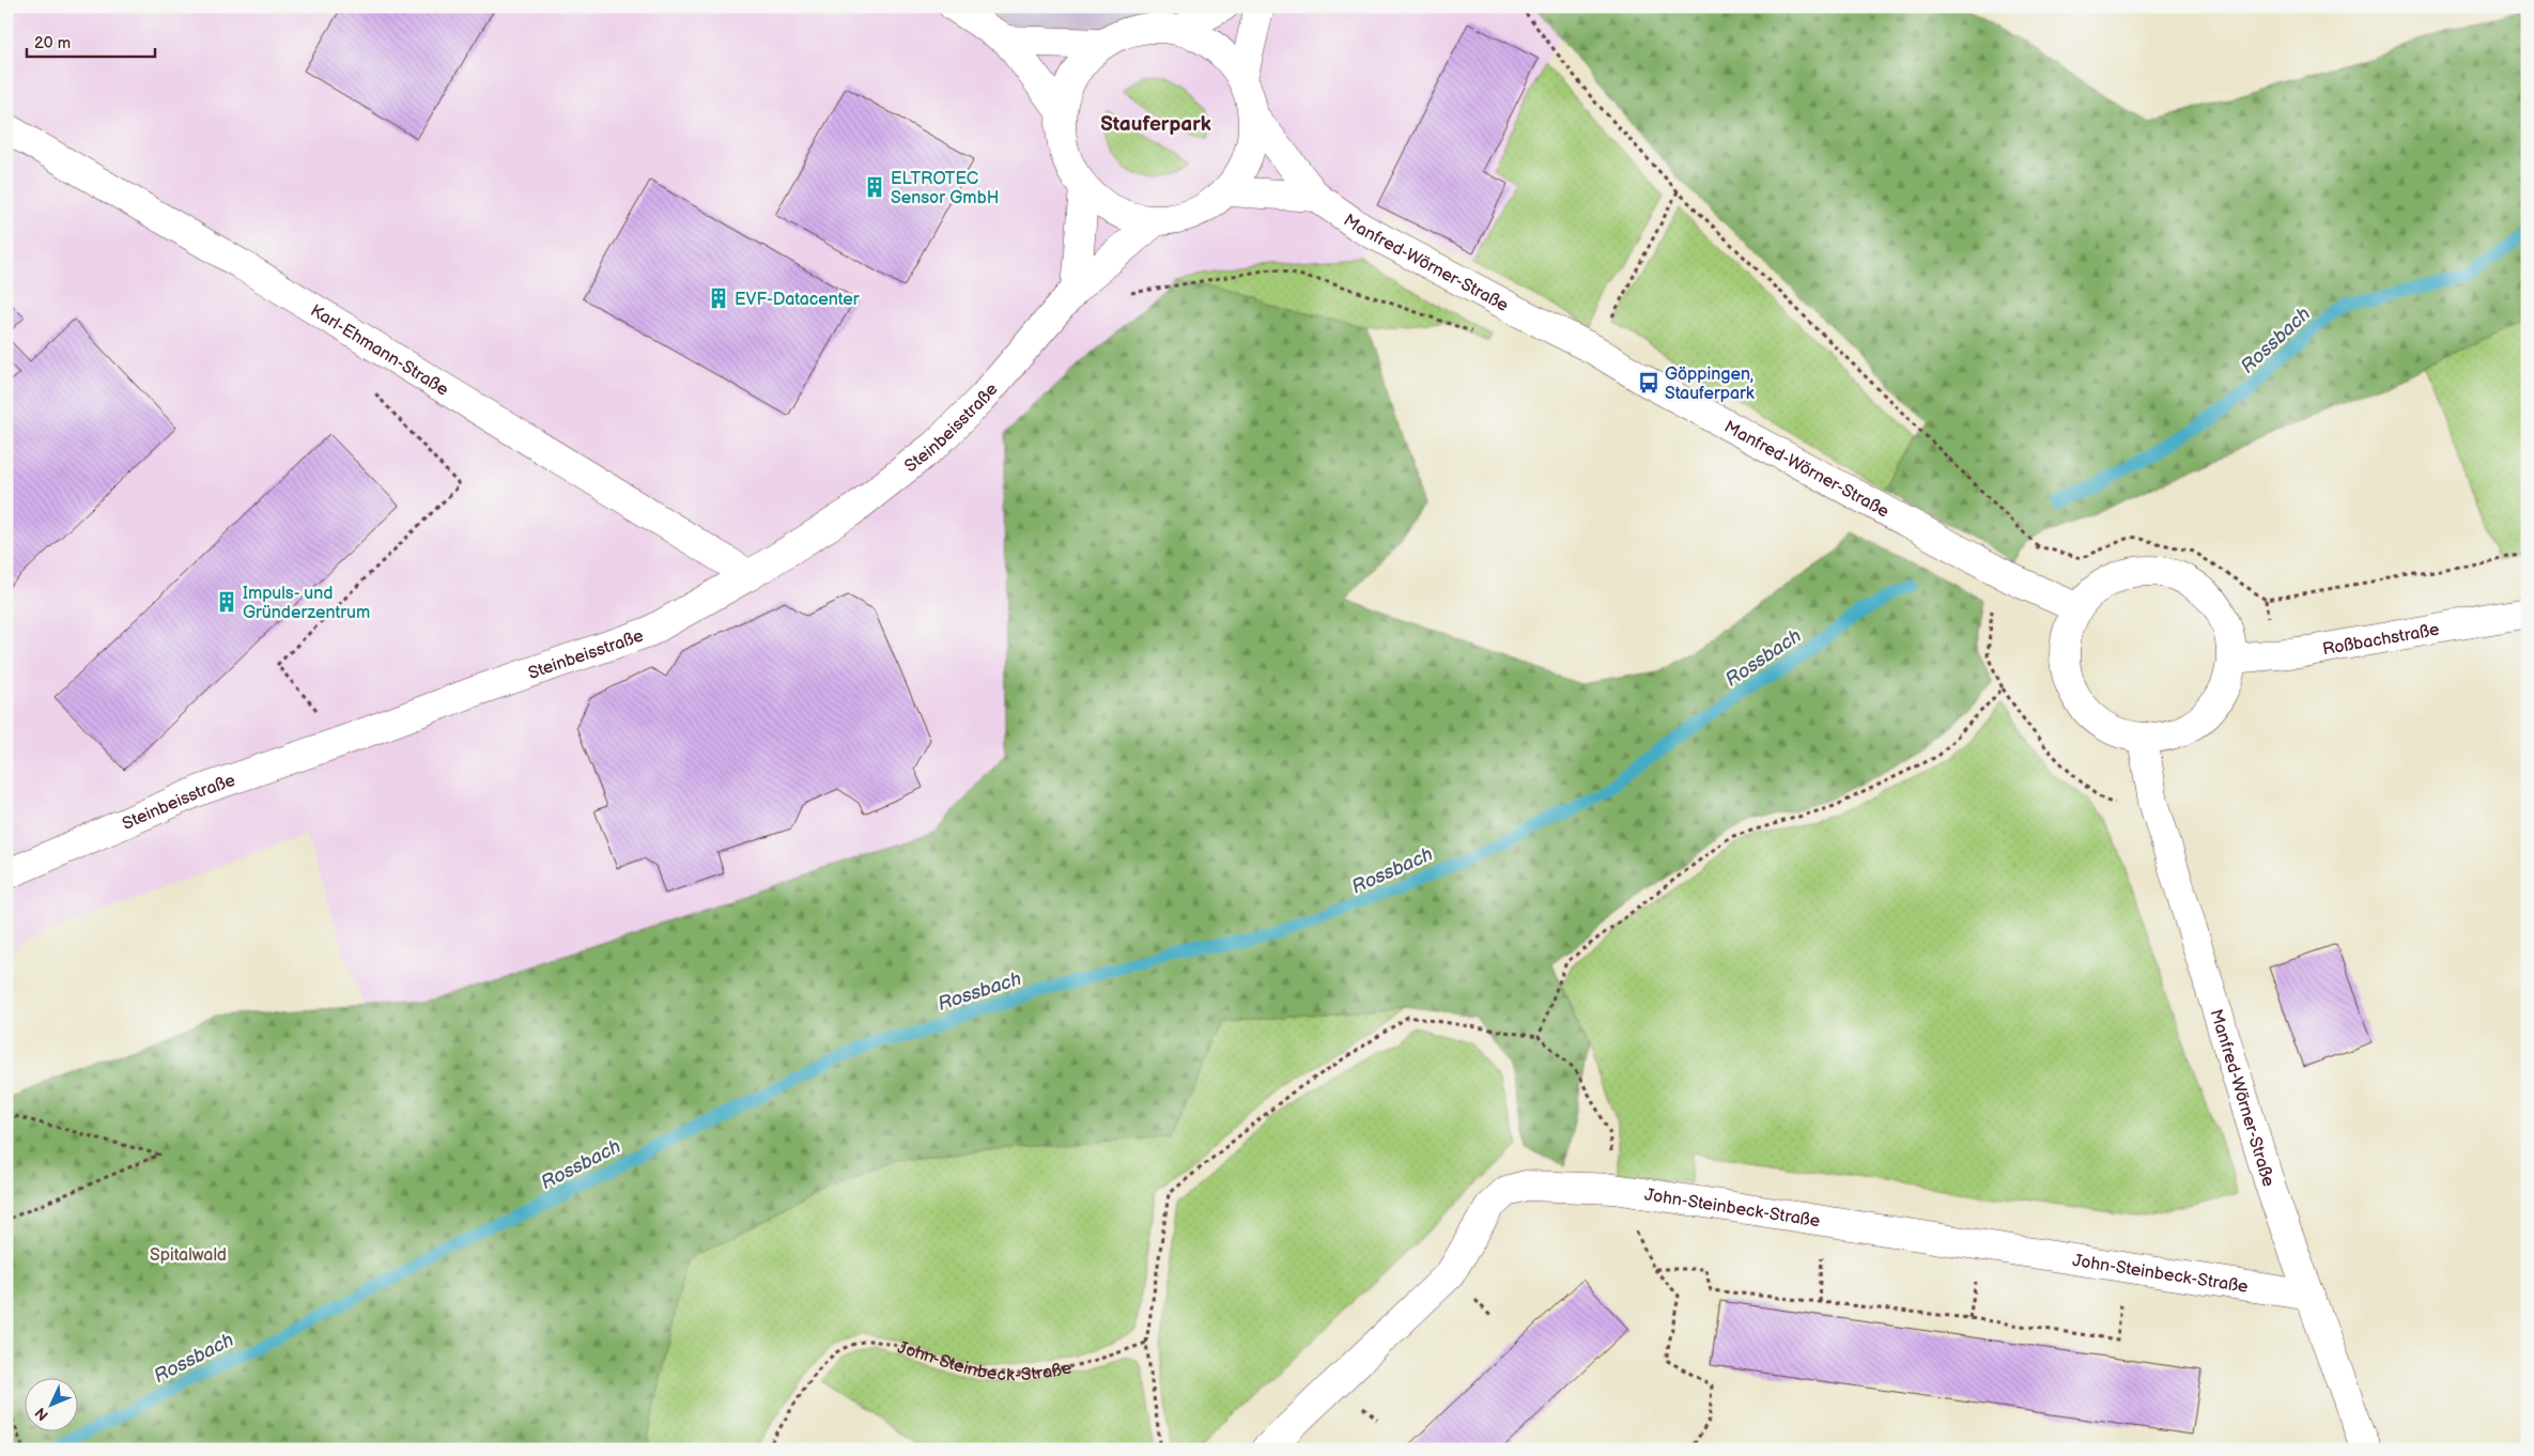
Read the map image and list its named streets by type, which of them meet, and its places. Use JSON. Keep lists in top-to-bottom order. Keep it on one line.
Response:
{"streets":{"street":["Manfred-Wörner-Straße","Karl-Ehmann-Straße","Steinbeisstraße","Roßbachstraße","John-Steinbeck-Straße"]},"crossings":[["Manfred-Wörner-Straße","Steinbeisstraße"],["Manfred-Wörner-Straße","Roßbachstraße"],["Manfred-Wörner-Straße","John-Steinbeck-Straße"],["Karl-Ehmann-Straße","Steinbeisstraße"]],"districts":["Stauferpark"],"water":["Rossbach"],"parks":["Spitalwald"],"places":{"building":["ELTROTEC Sensor GmbH","EVF-Datacenter","Impuls- und Gründerzentrum"],"bus stop":["Göppingen, Stauferpark"]},"scale_bar":"20 m","north":"bottom left"}
